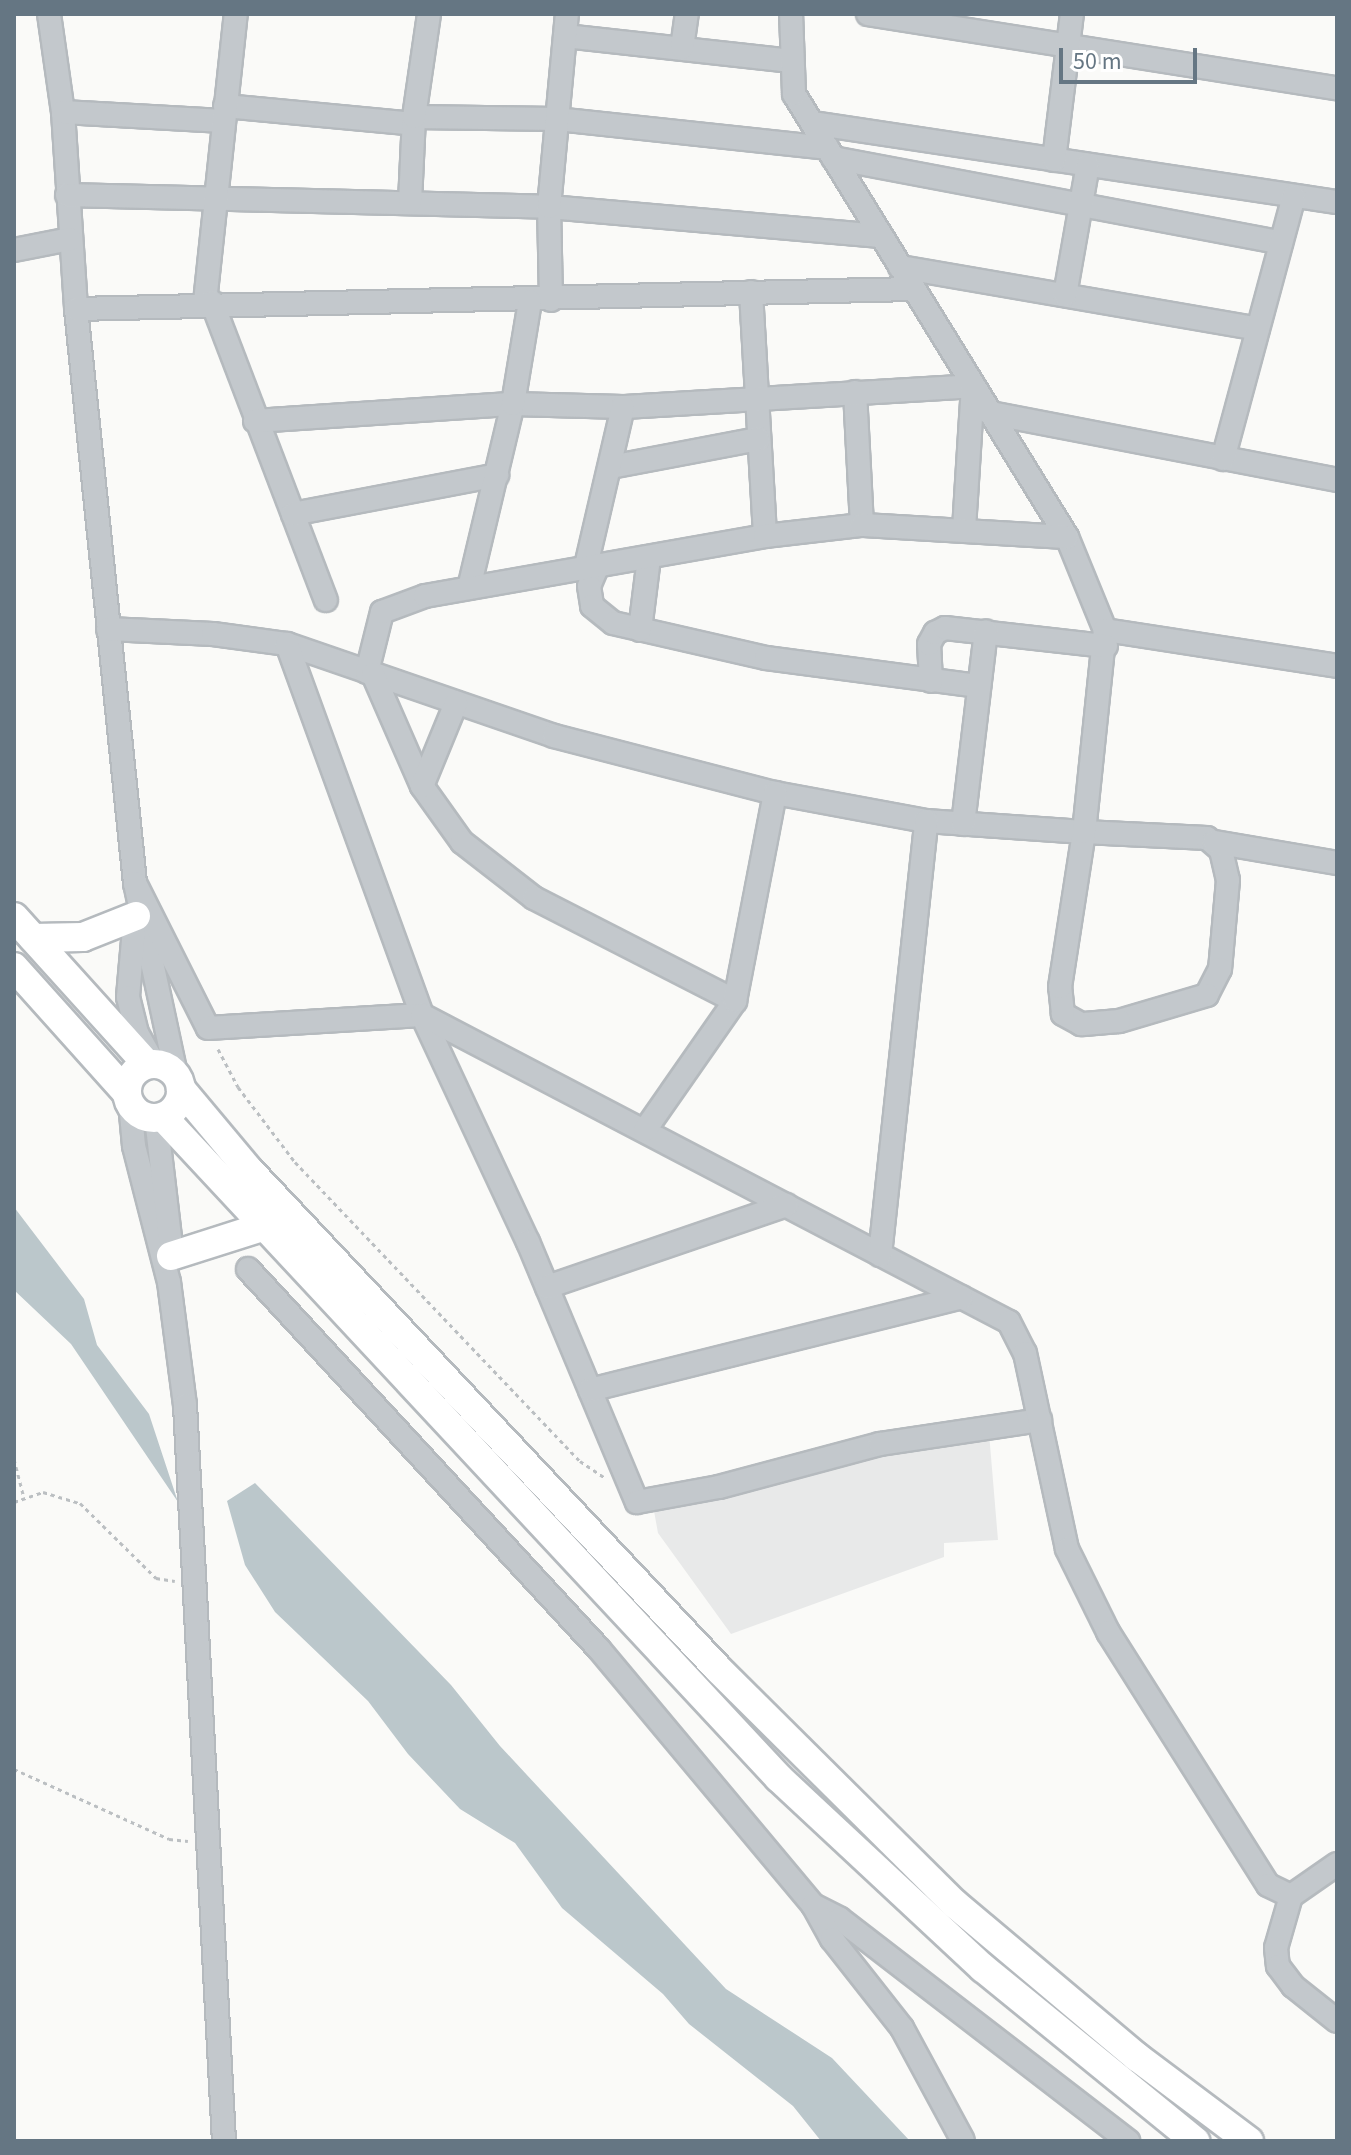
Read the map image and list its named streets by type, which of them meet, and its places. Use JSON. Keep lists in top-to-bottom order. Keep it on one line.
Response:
{"scale_bar":"50 m"}
